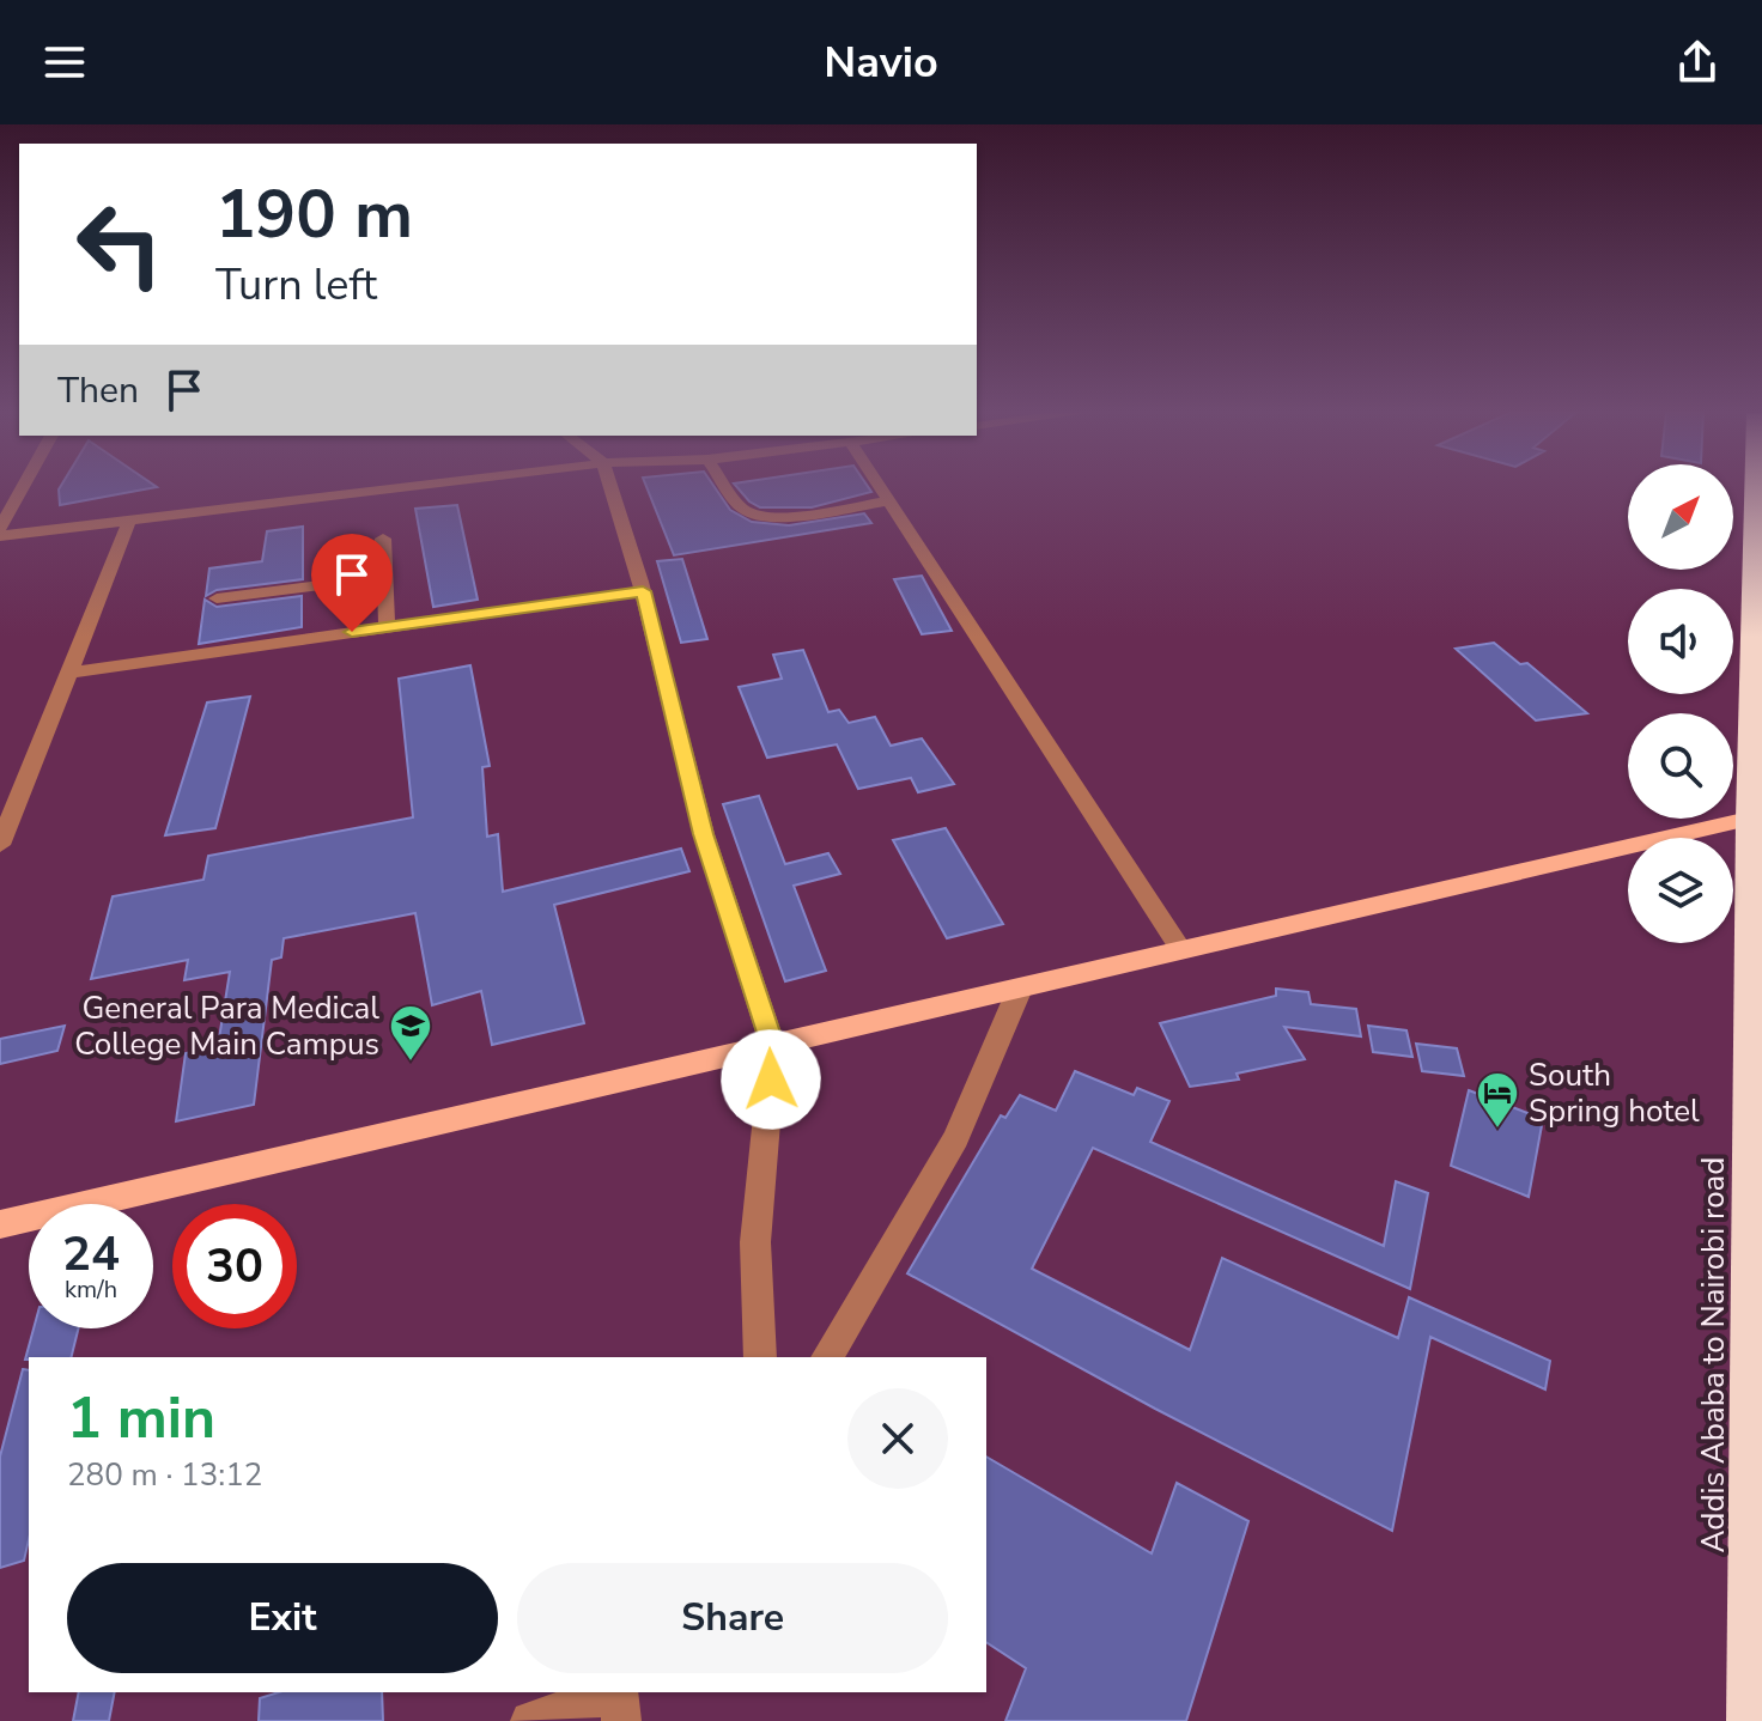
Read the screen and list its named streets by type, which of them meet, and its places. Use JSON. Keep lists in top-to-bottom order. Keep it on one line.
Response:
{"streets":{"highway":["Addis Ababa to Nairobi road"]},"places":{"school or university":["General Para Medical College Main Campus"],"hotel":["South Spring hotel"]},"north":"top right","page":{"header":"Navio","turn":["190 m","Turn left"],"then":"Then","speed":"24 km/h","limit":"30","heading":["1 min","280 m · 13:12"],"buttons":["Exit","Share"]}}
